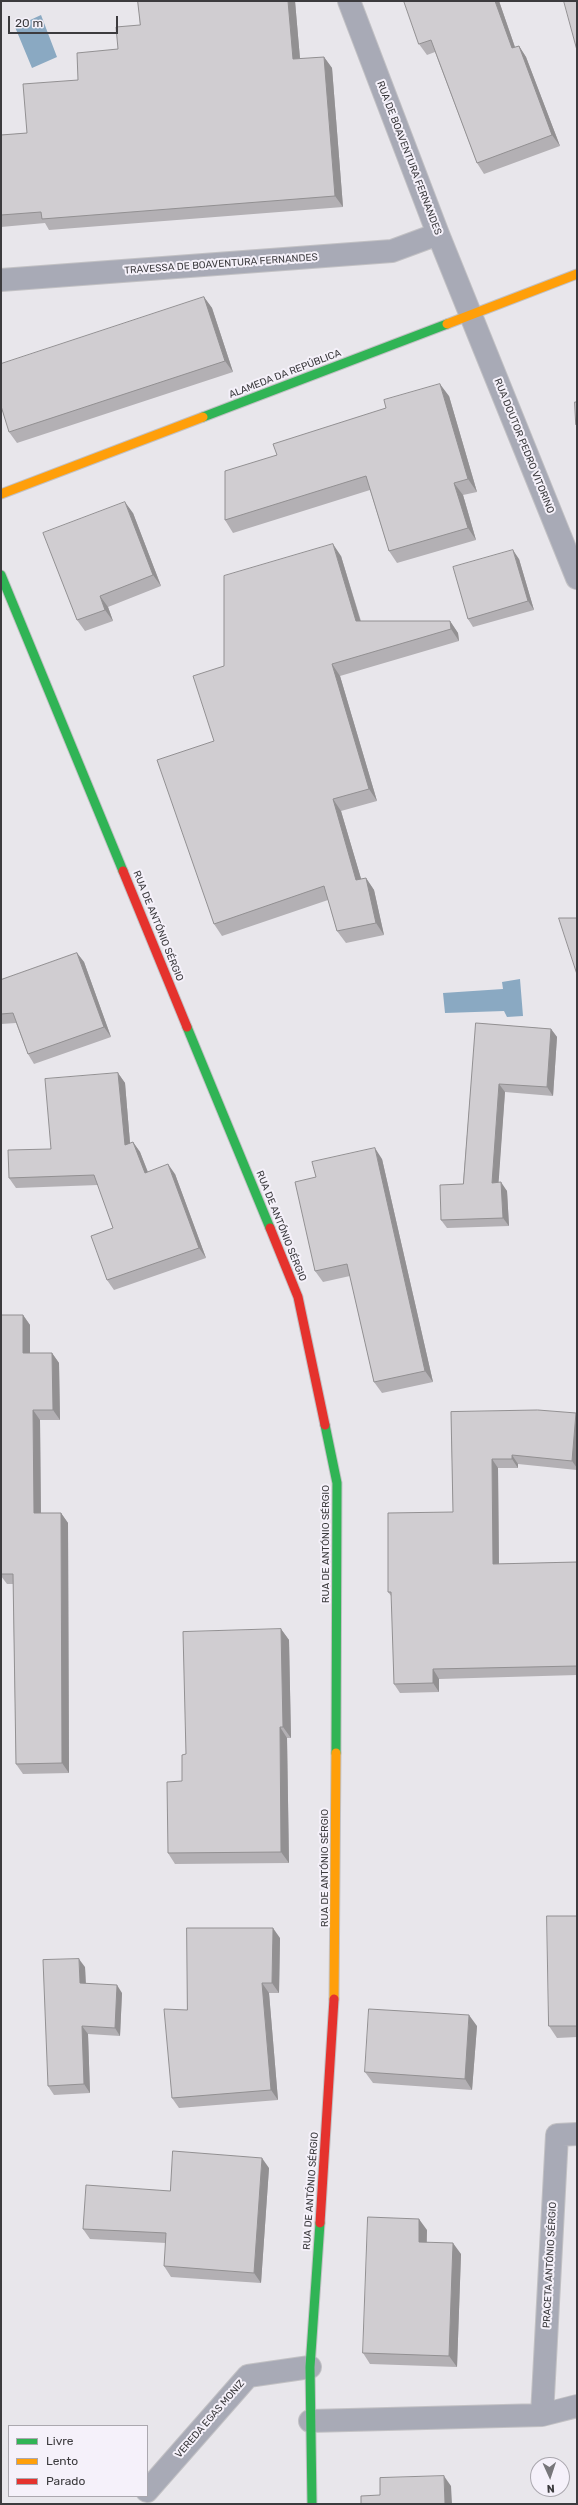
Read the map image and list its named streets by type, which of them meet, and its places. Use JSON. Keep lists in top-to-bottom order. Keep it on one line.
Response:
{"streets":{"street":["RUA DE BOAVENTURA FERNANDES","TRAVESSA DE BOAVENTURA FERNANDES","ALAMEDA DA REPÚBLICA","RUA DOUTOR PEDRO VITORINO","RUA DE ANTÓNIO SÉRGIO","PRACETA ANTÓNIO SÉRGIO","VEREDA EGAS MONIZ"]},"crossings":[["RUA DE BOAVENTURA FERNANDES","TRAVESSA DE BOAVENTURA FERNANDES"],["RUA DE BOAVENTURA FERNANDES","ALAMEDA DA REPÚBLICA"],["RUA DE BOAVENTURA FERNANDES","RUA DOUTOR PEDRO VITORINO"],["ALAMEDA DA REPÚBLICA","RUA DOUTOR PEDRO VITORINO"],["RUA DE ANTÓNIO SÉRGIO","VEREDA EGAS MONIZ"]],"legend":["Livre","Lento","Parado"],"scale_bar":"20 m","north":"bottom"}
